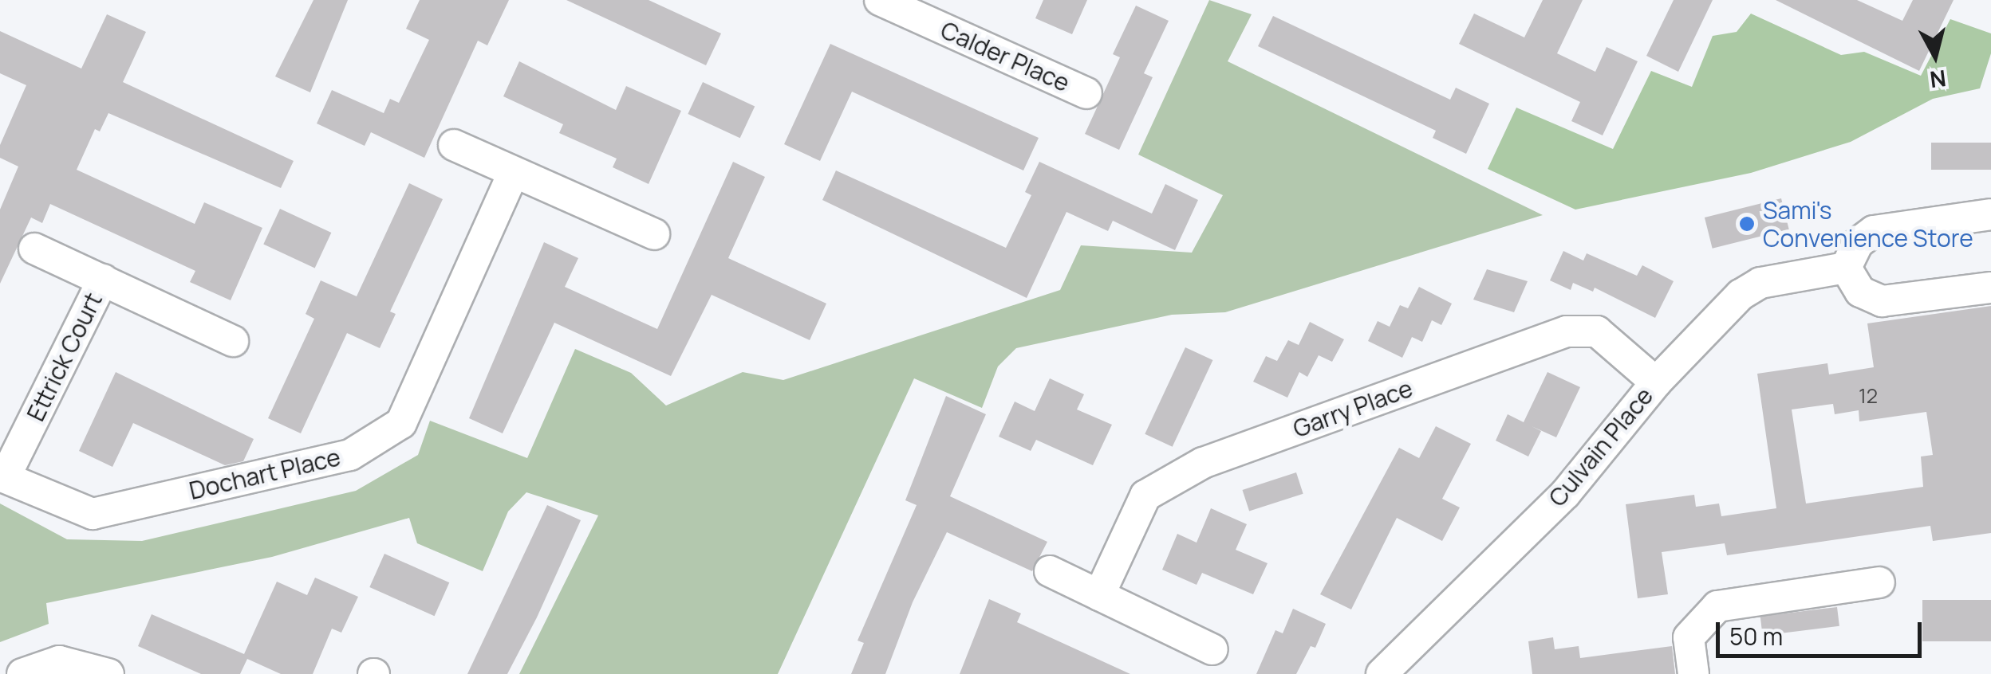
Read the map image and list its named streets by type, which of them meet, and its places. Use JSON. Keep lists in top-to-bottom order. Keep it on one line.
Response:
{"streets":{"street":["Calder Place","Ettrick Court","Garry Place","Culvain Place","Dochart Place"]},"crossings":[["Ettrick Court","Dochart Place"],["Garry Place","Culvain Place"]],"places":["Sami's Convenience Store"],"house_numbers":["12"],"scale_bar":"50 m","north":"bottom"}
